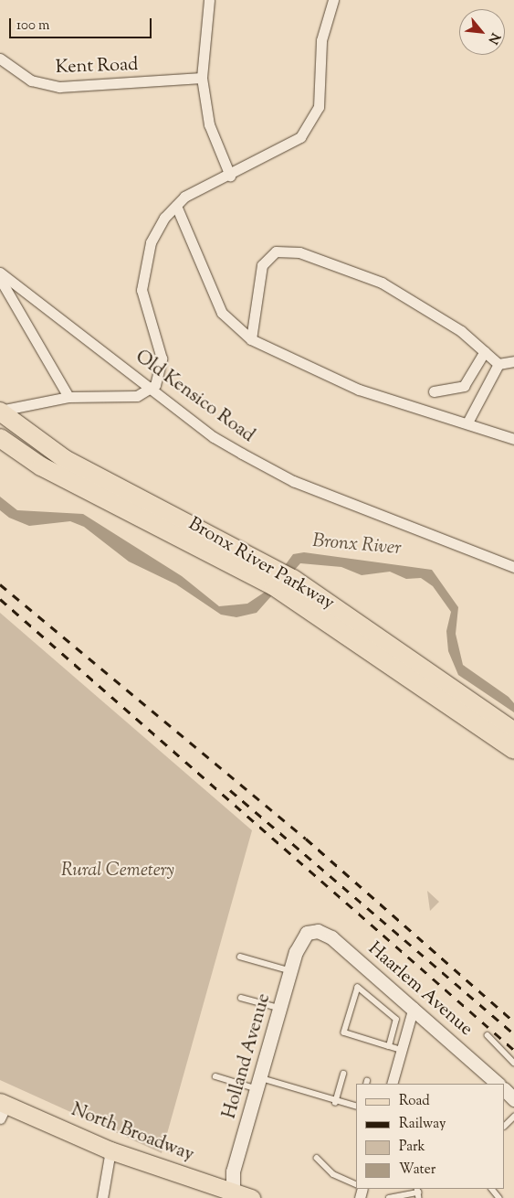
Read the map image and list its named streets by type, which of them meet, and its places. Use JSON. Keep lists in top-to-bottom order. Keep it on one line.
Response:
{"streets":{"highway":["Bronx River Parkway"],"main road":["North Broadway"],"street":["Kent Road","Old Kensico Road","Haarlem Avenue","Holland Avenue"]},"crossings":[["Haarlem Avenue","Holland Avenue"],["Holland Avenue","North Broadway"]],"water":["Bronx River"],"parks":["Rural Cemetery"],"legend":["Road","Railway","Park","Water"],"scale_bar":"100 m","north":"bottom right"}
